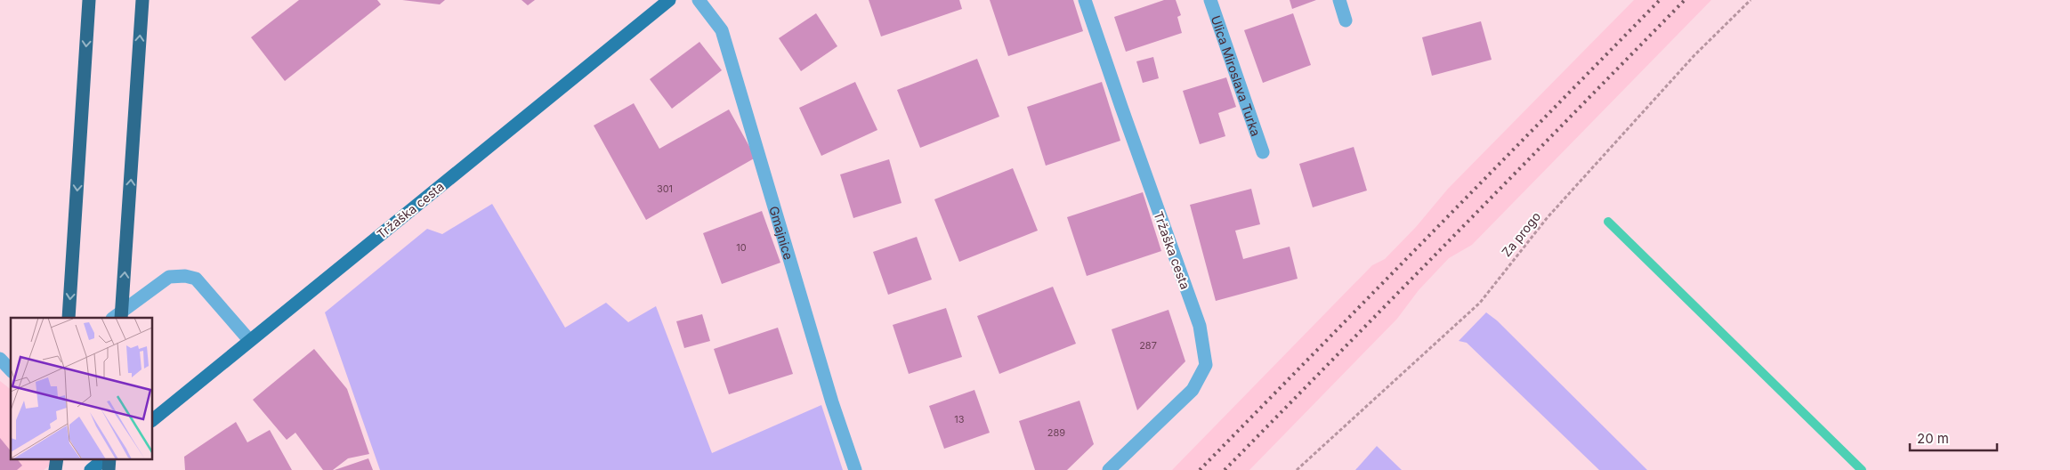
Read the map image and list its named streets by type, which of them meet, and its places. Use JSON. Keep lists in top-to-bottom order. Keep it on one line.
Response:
{"streets":{"main road":["Tržaška cesta"],"street":["Ulica Miroslava Turka","Gmajnice"],"path":["Za progo"]},"house_numbers":["301","10","287","13","289"],"scale_bar":"20 m"}
